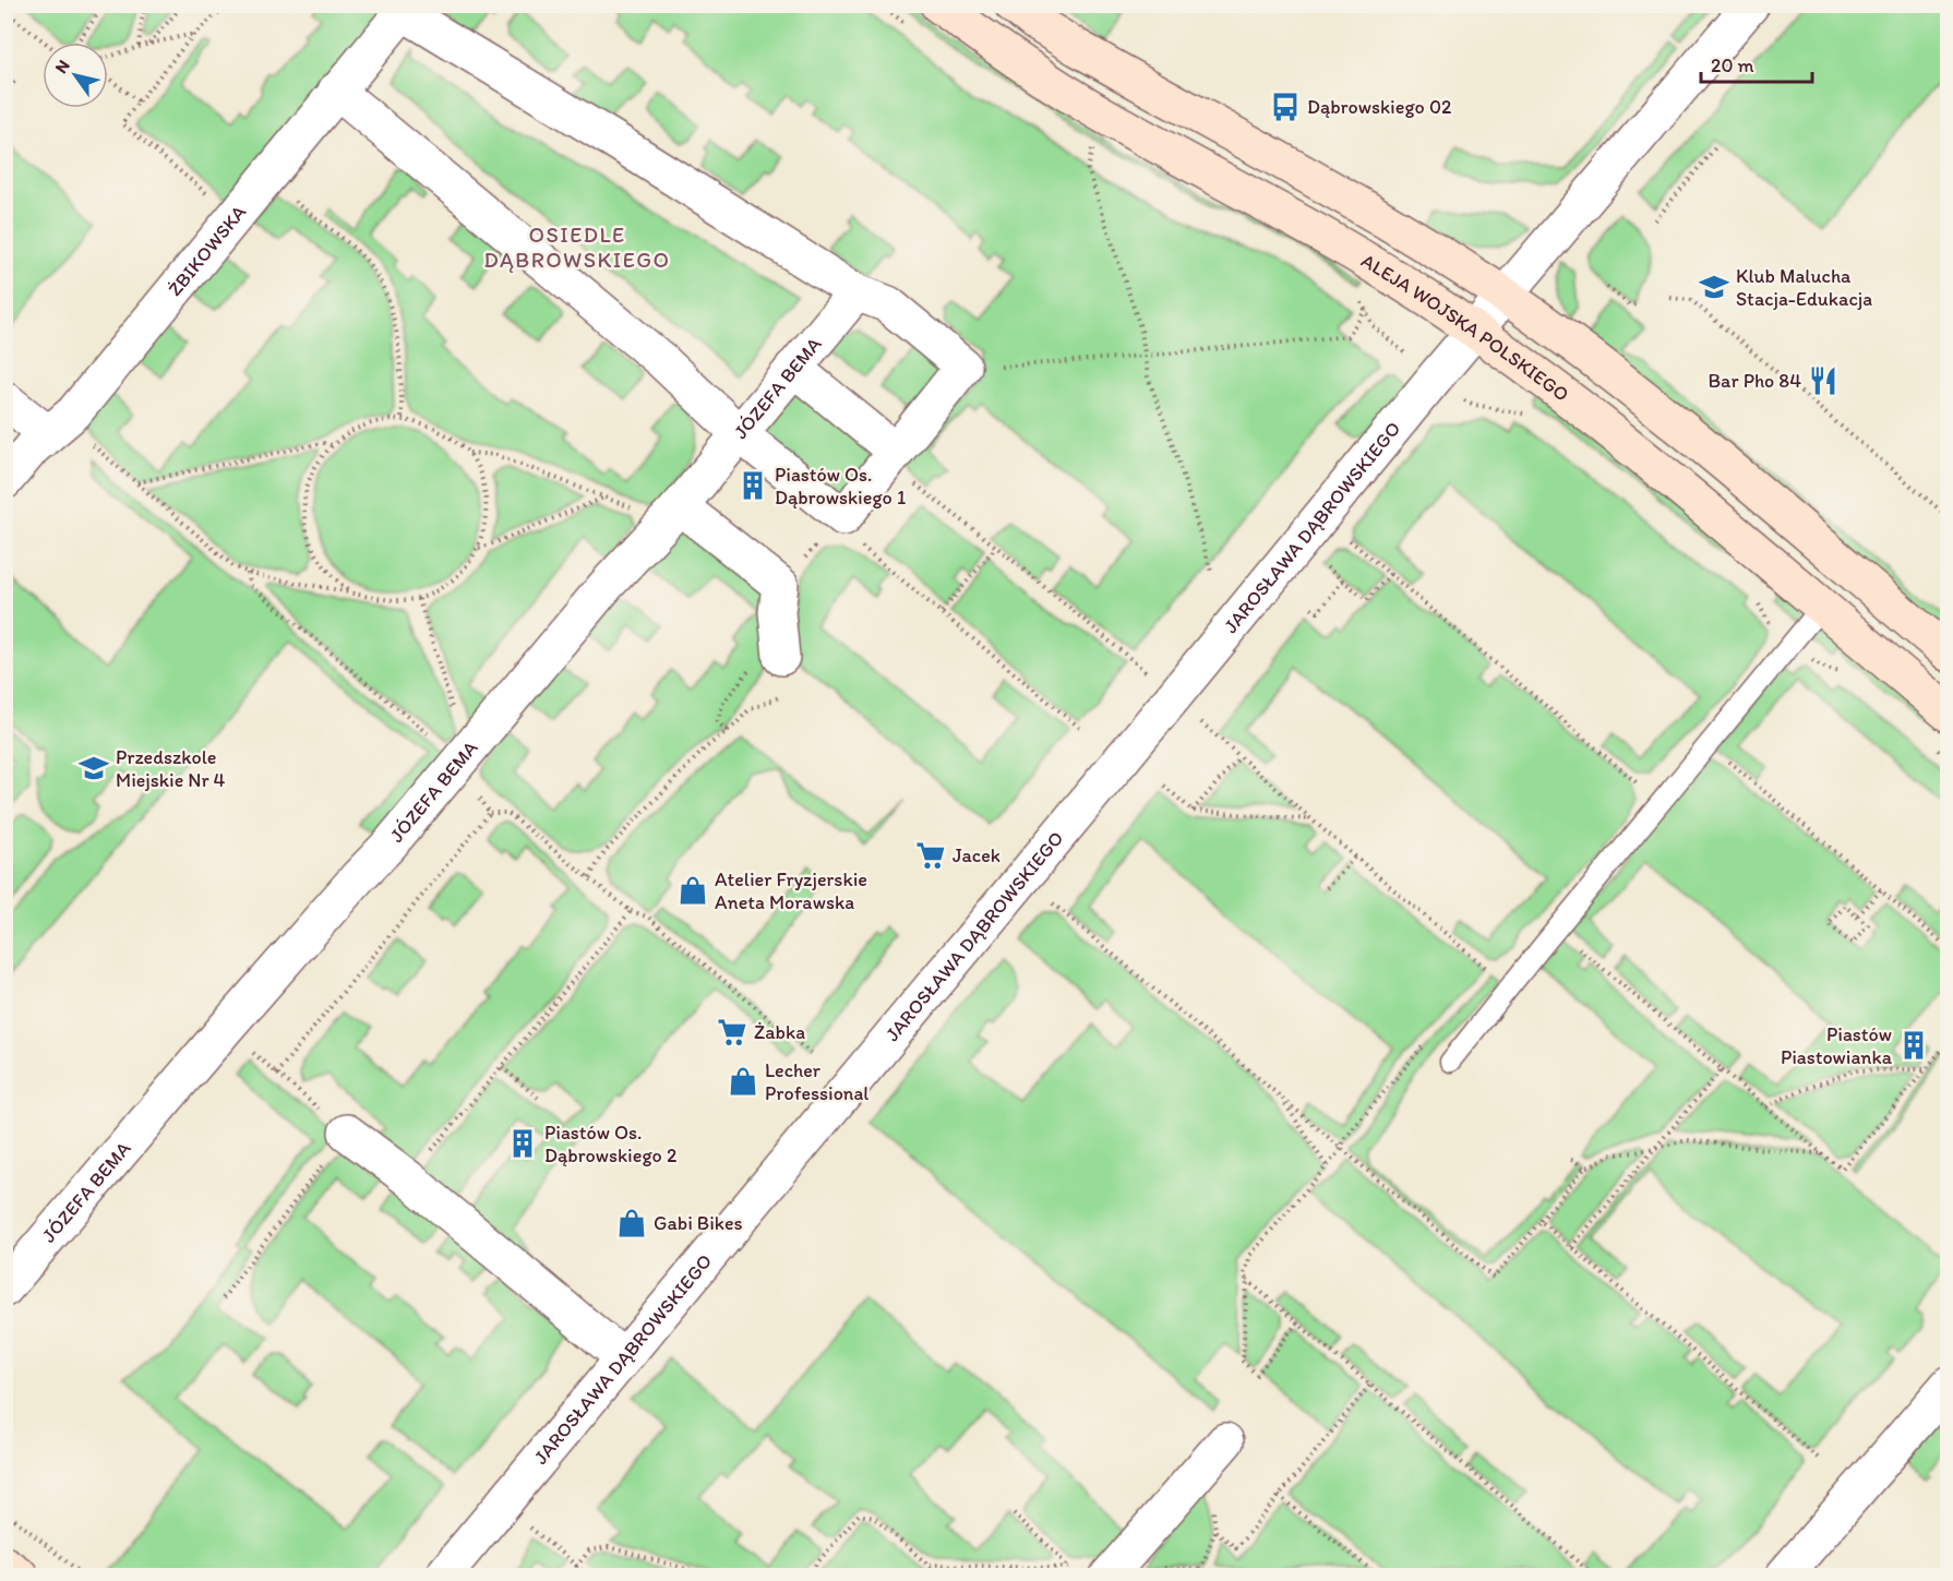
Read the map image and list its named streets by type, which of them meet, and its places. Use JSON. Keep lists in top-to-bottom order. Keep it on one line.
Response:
{"streets":{"street":["ŻBIKOWSKA","ALEJA WOJSKA POLSKIEGO","JÓZEFA BEMA","JAROSŁAWA DĄBROWSKIEGO"]},"crossings":[["ŻBIKOWSKA","JÓZEFA BEMA"],["ALEJA WOJSKA POLSKIEGO","JAROSŁAWA DĄBROWSKIEGO"]],"districts":["OSIEDLE DĄBROWSKIEGO"],"places":{"bus stop":["Dąbrowskiego 02"],"school or university":["Klub Malucha Stacja-Edukacja","Przedszkole Miejskie Nr 4"],"restaurant":["Bar Pho 84"],"building":["Piastów Os. Dąbrowskiego 1","Piastów Piastowianka","Piastów Os. Dąbrowskiego 2"],"supermarket":["Jacek","Żabka"],"shop":["Atelier Fryzjerskie Aneta Morawska","Lecher Professional","Gabi Bikes"]},"scale_bar":"20 m","north":"top left"}
